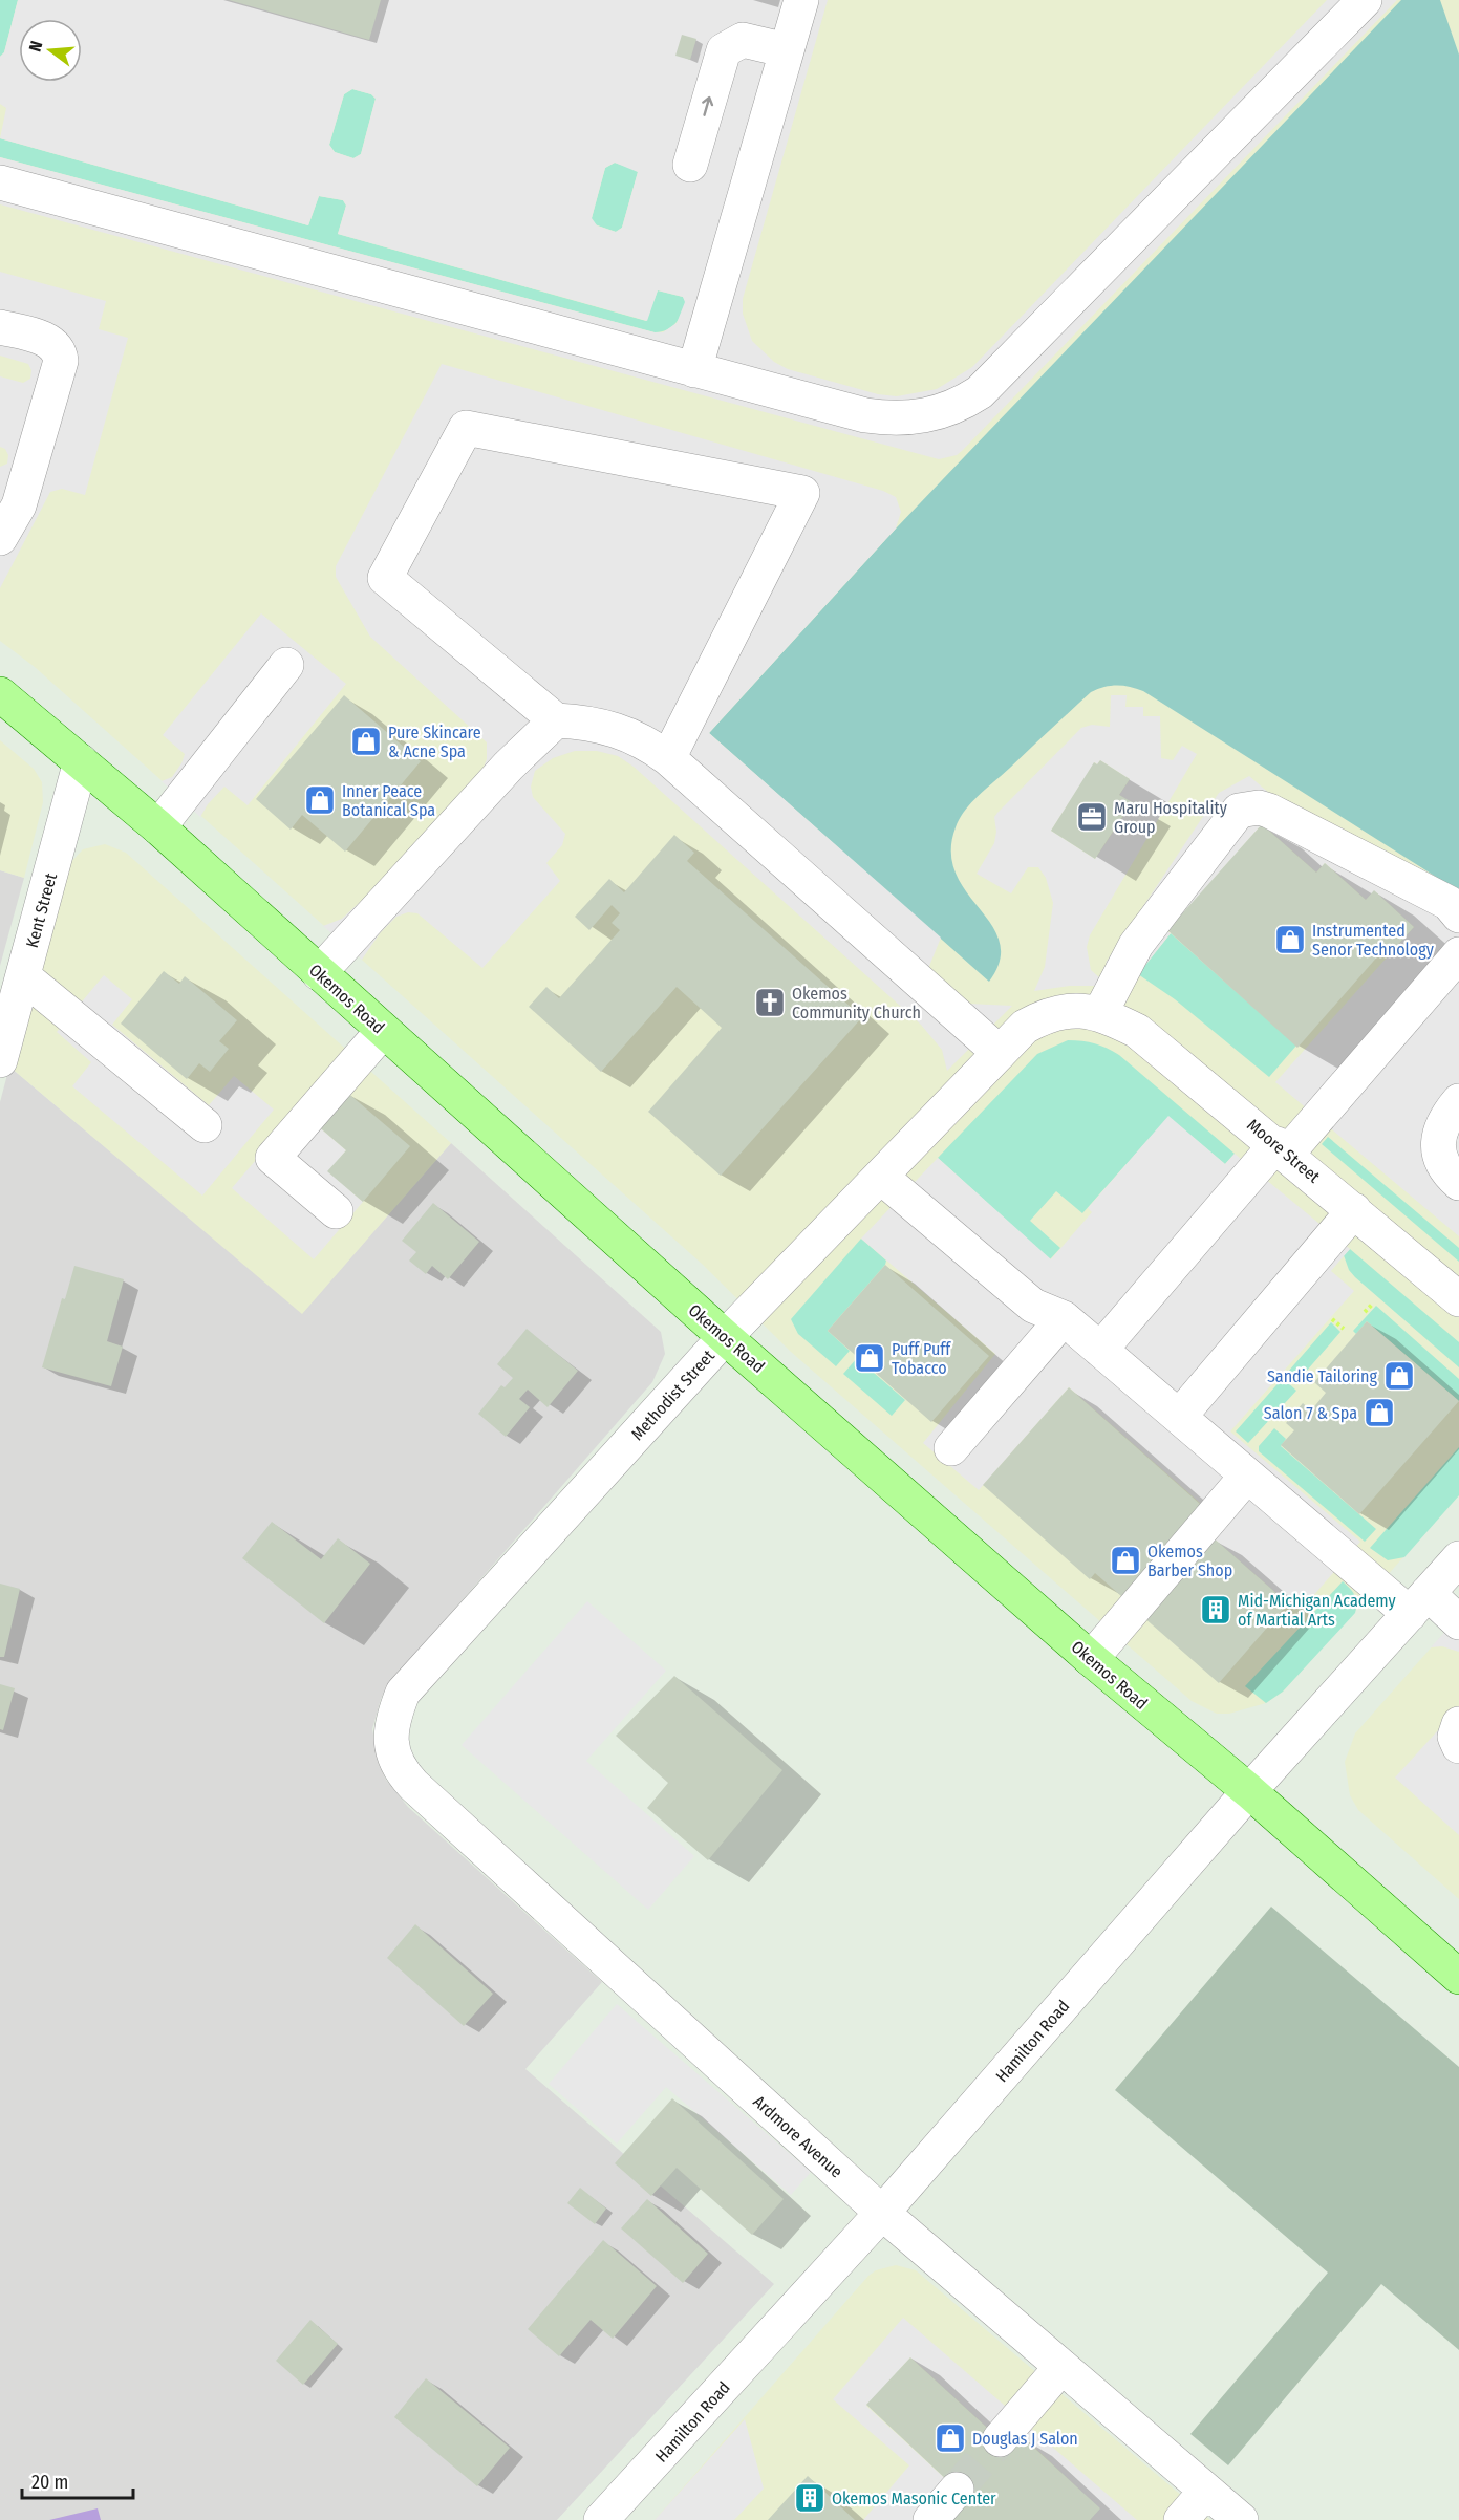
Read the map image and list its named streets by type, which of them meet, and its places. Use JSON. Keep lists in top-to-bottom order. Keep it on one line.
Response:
{"streets":{"main road":["Okemos Road"],"street":["Kent Street","Moore Street","Methodist Street","Hamilton Road","Ardmore Avenue"]},"crossings":[["Kent Street","Okemos Road"],["Okemos Road","Methodist Street"],["Okemos Road","Hamilton Road"],["Moore Street","Methodist Street"],["Methodist Street","Ardmore Avenue"],["Hamilton Road","Ardmore Avenue"]],"places":{"shop":["Pure Skincare & Acne Spa","Inner Peace Botanical Spa","Instrumented Senor Technology","Puff Puff Tobacco","Sandie Tailoring","Salon 7 & Spa","Okemos Barber Shop","Douglas J Salon"],"office":["Maru Hospitality Group"],"church":["Okemos Community Church"],"building":["Mid-Michigan Academy of Martial Arts","Okemos Masonic Center"]},"scale_bar":"20 m","north":"left"}
